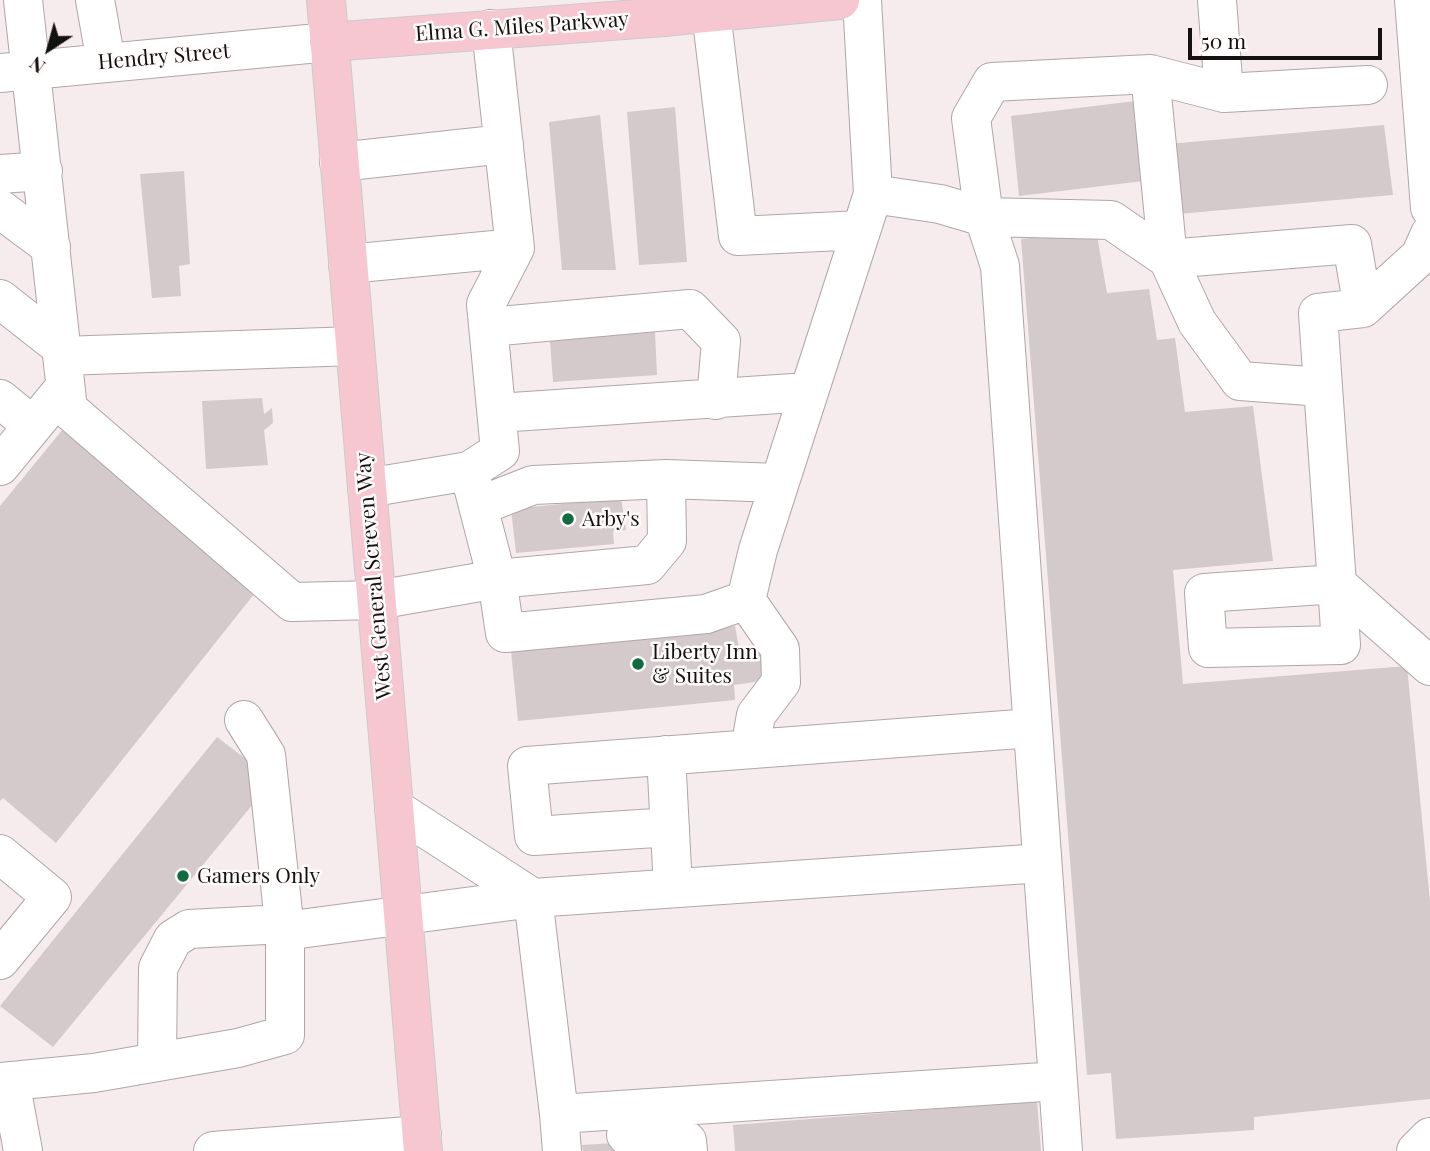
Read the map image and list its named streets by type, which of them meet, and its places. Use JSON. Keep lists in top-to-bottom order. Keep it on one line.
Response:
{"streets":{"main road":["Elma G. Miles Parkway","West General Screven Way"],"street":["Hendry Street"]},"crossings":[["Elma G. Miles Parkway","Hendry Street"],["Elma G. Miles Parkway","West General Screven Way"],["Hendry Street","West General Screven Way"]],"places":["Arby's","Liberty Inn & Suites","Gamers Only"],"scale_bar":"50 m","north":"bottom left"}
